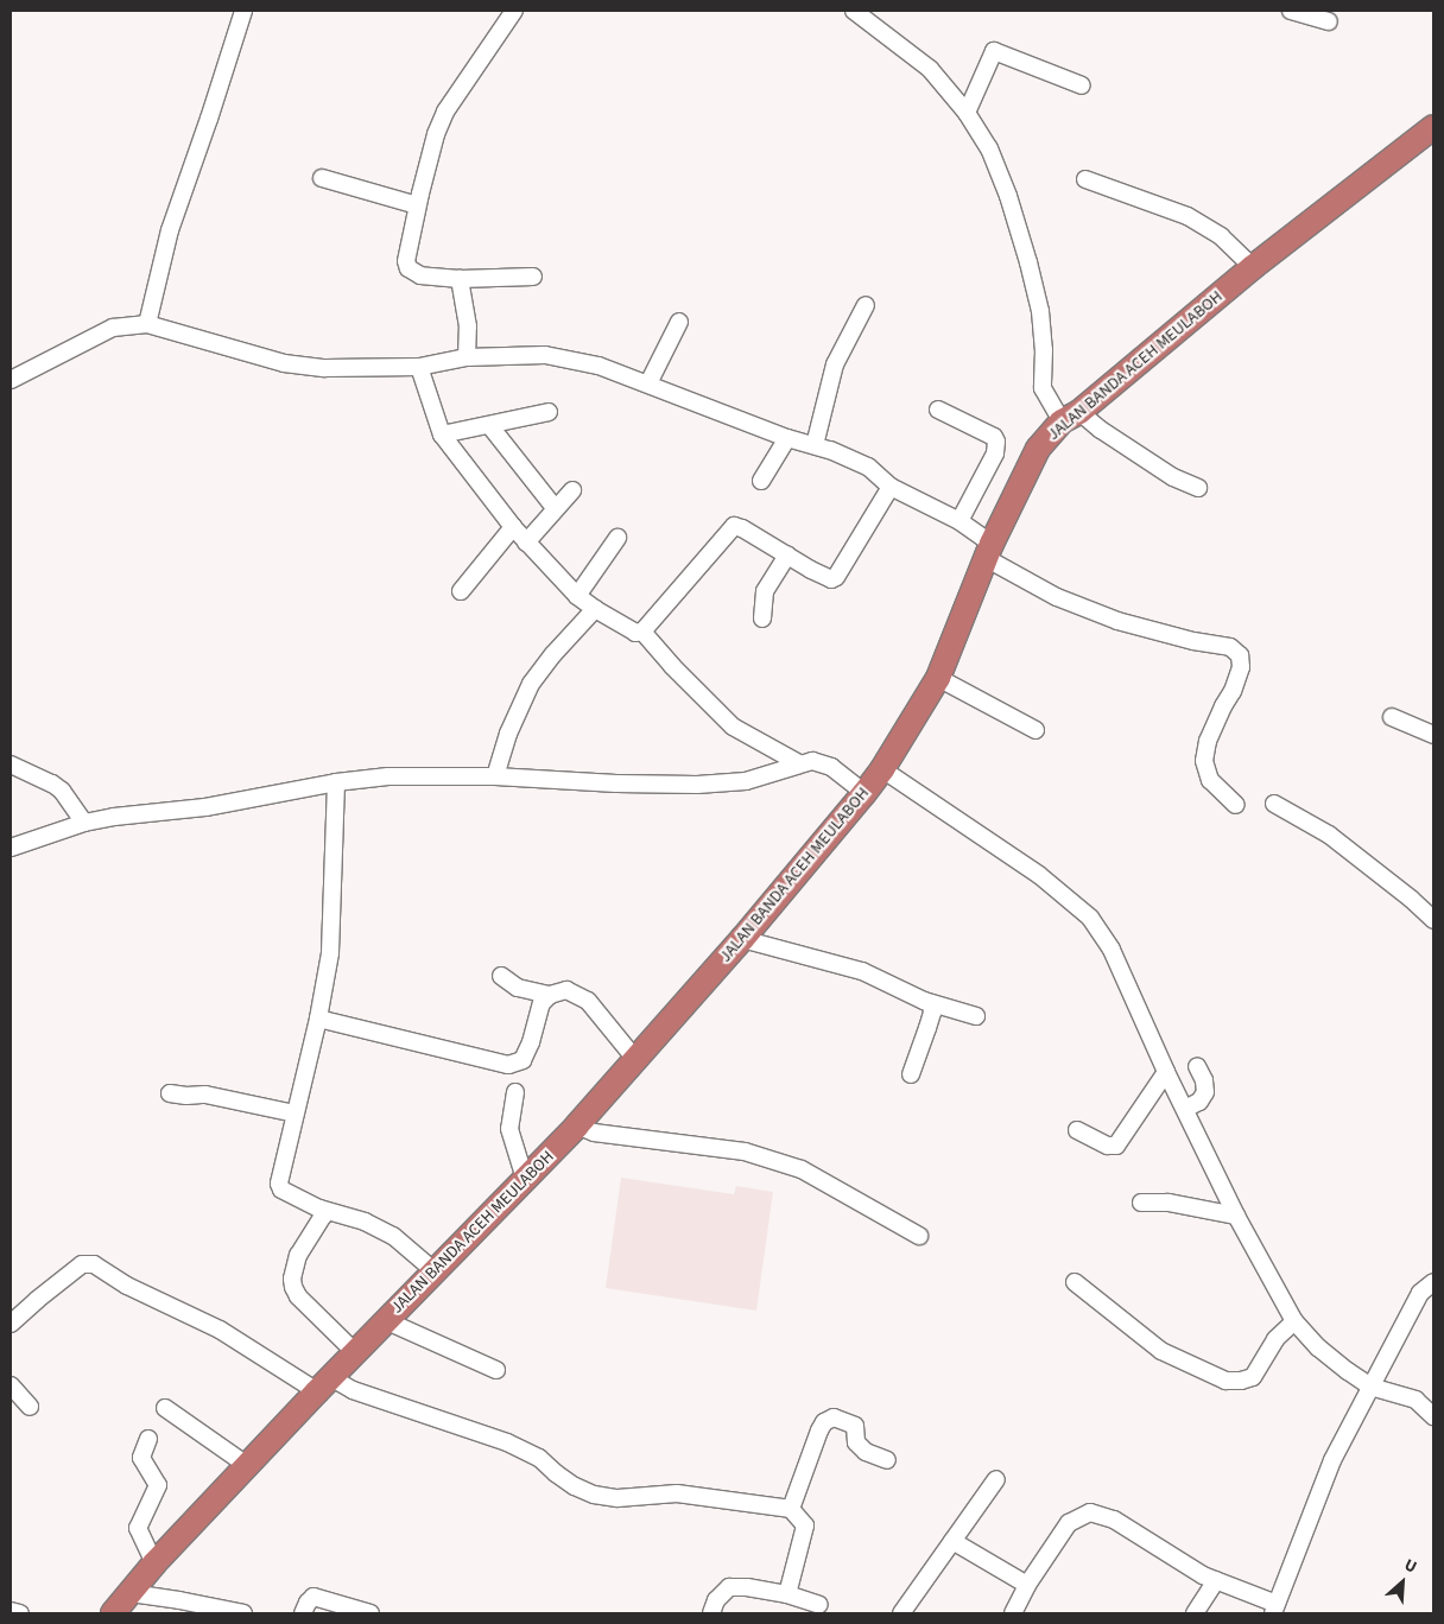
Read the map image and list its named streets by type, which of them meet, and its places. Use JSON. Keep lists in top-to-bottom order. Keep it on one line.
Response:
{"streets":{"highway":["JALAN BANDA ACEH MEULABOH"]},"north":"top right"}
